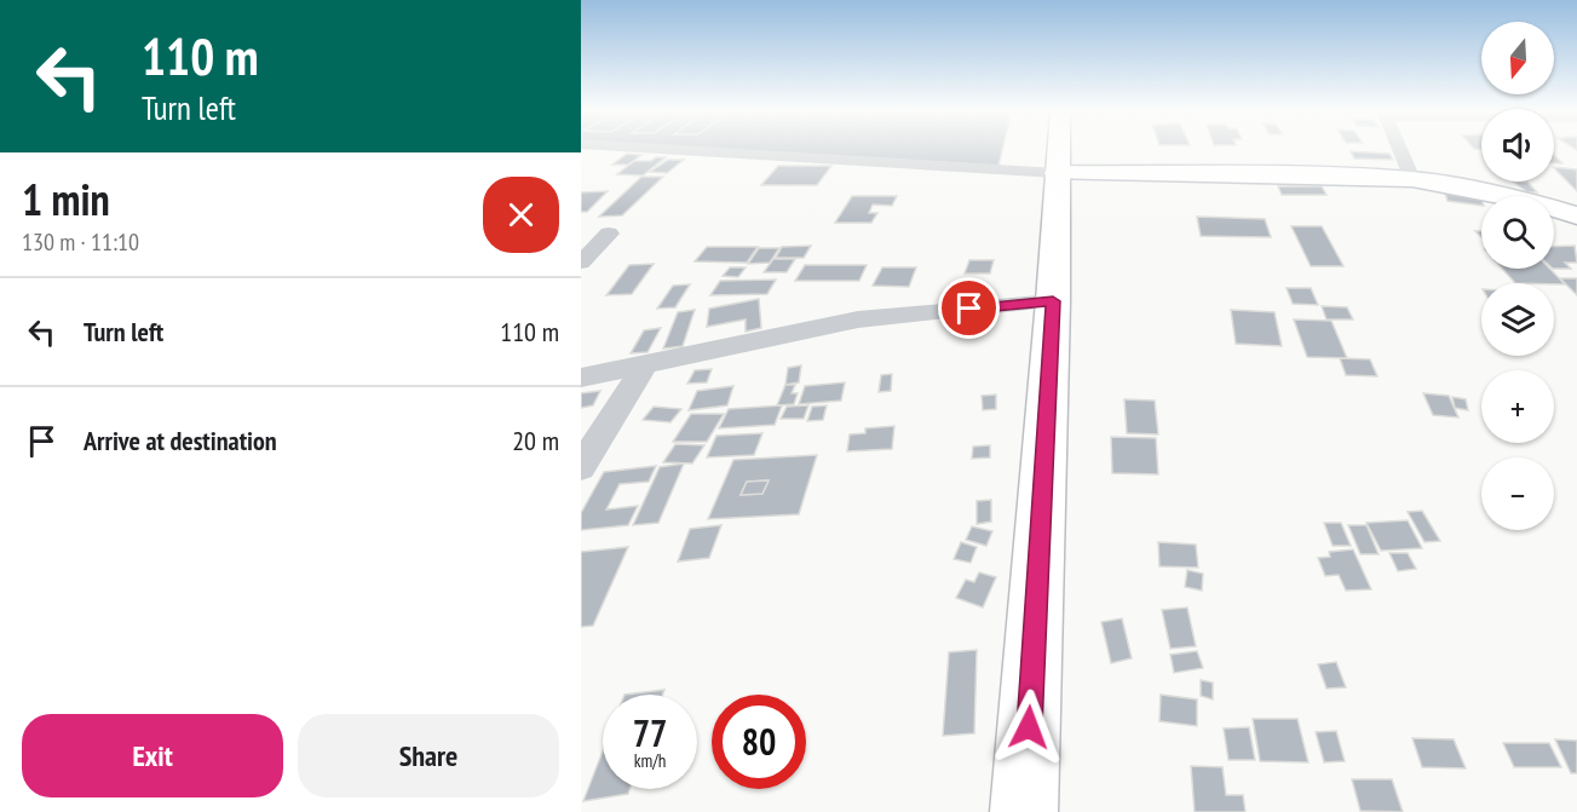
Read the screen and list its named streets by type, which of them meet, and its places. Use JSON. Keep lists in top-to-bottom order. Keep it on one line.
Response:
{"north":"bottom","page":{"turn":["110 m","Turn left"],"map_buttons":["+","−"],"heading":["1 min","130 m · 11:10"],"list":[{"name":"Turn left","value":"110 m"},{"name":"Arrive at destination","value":"20 m"}],"speed":"77 km/h","limit":"80","buttons":["Exit","Share"]}}
